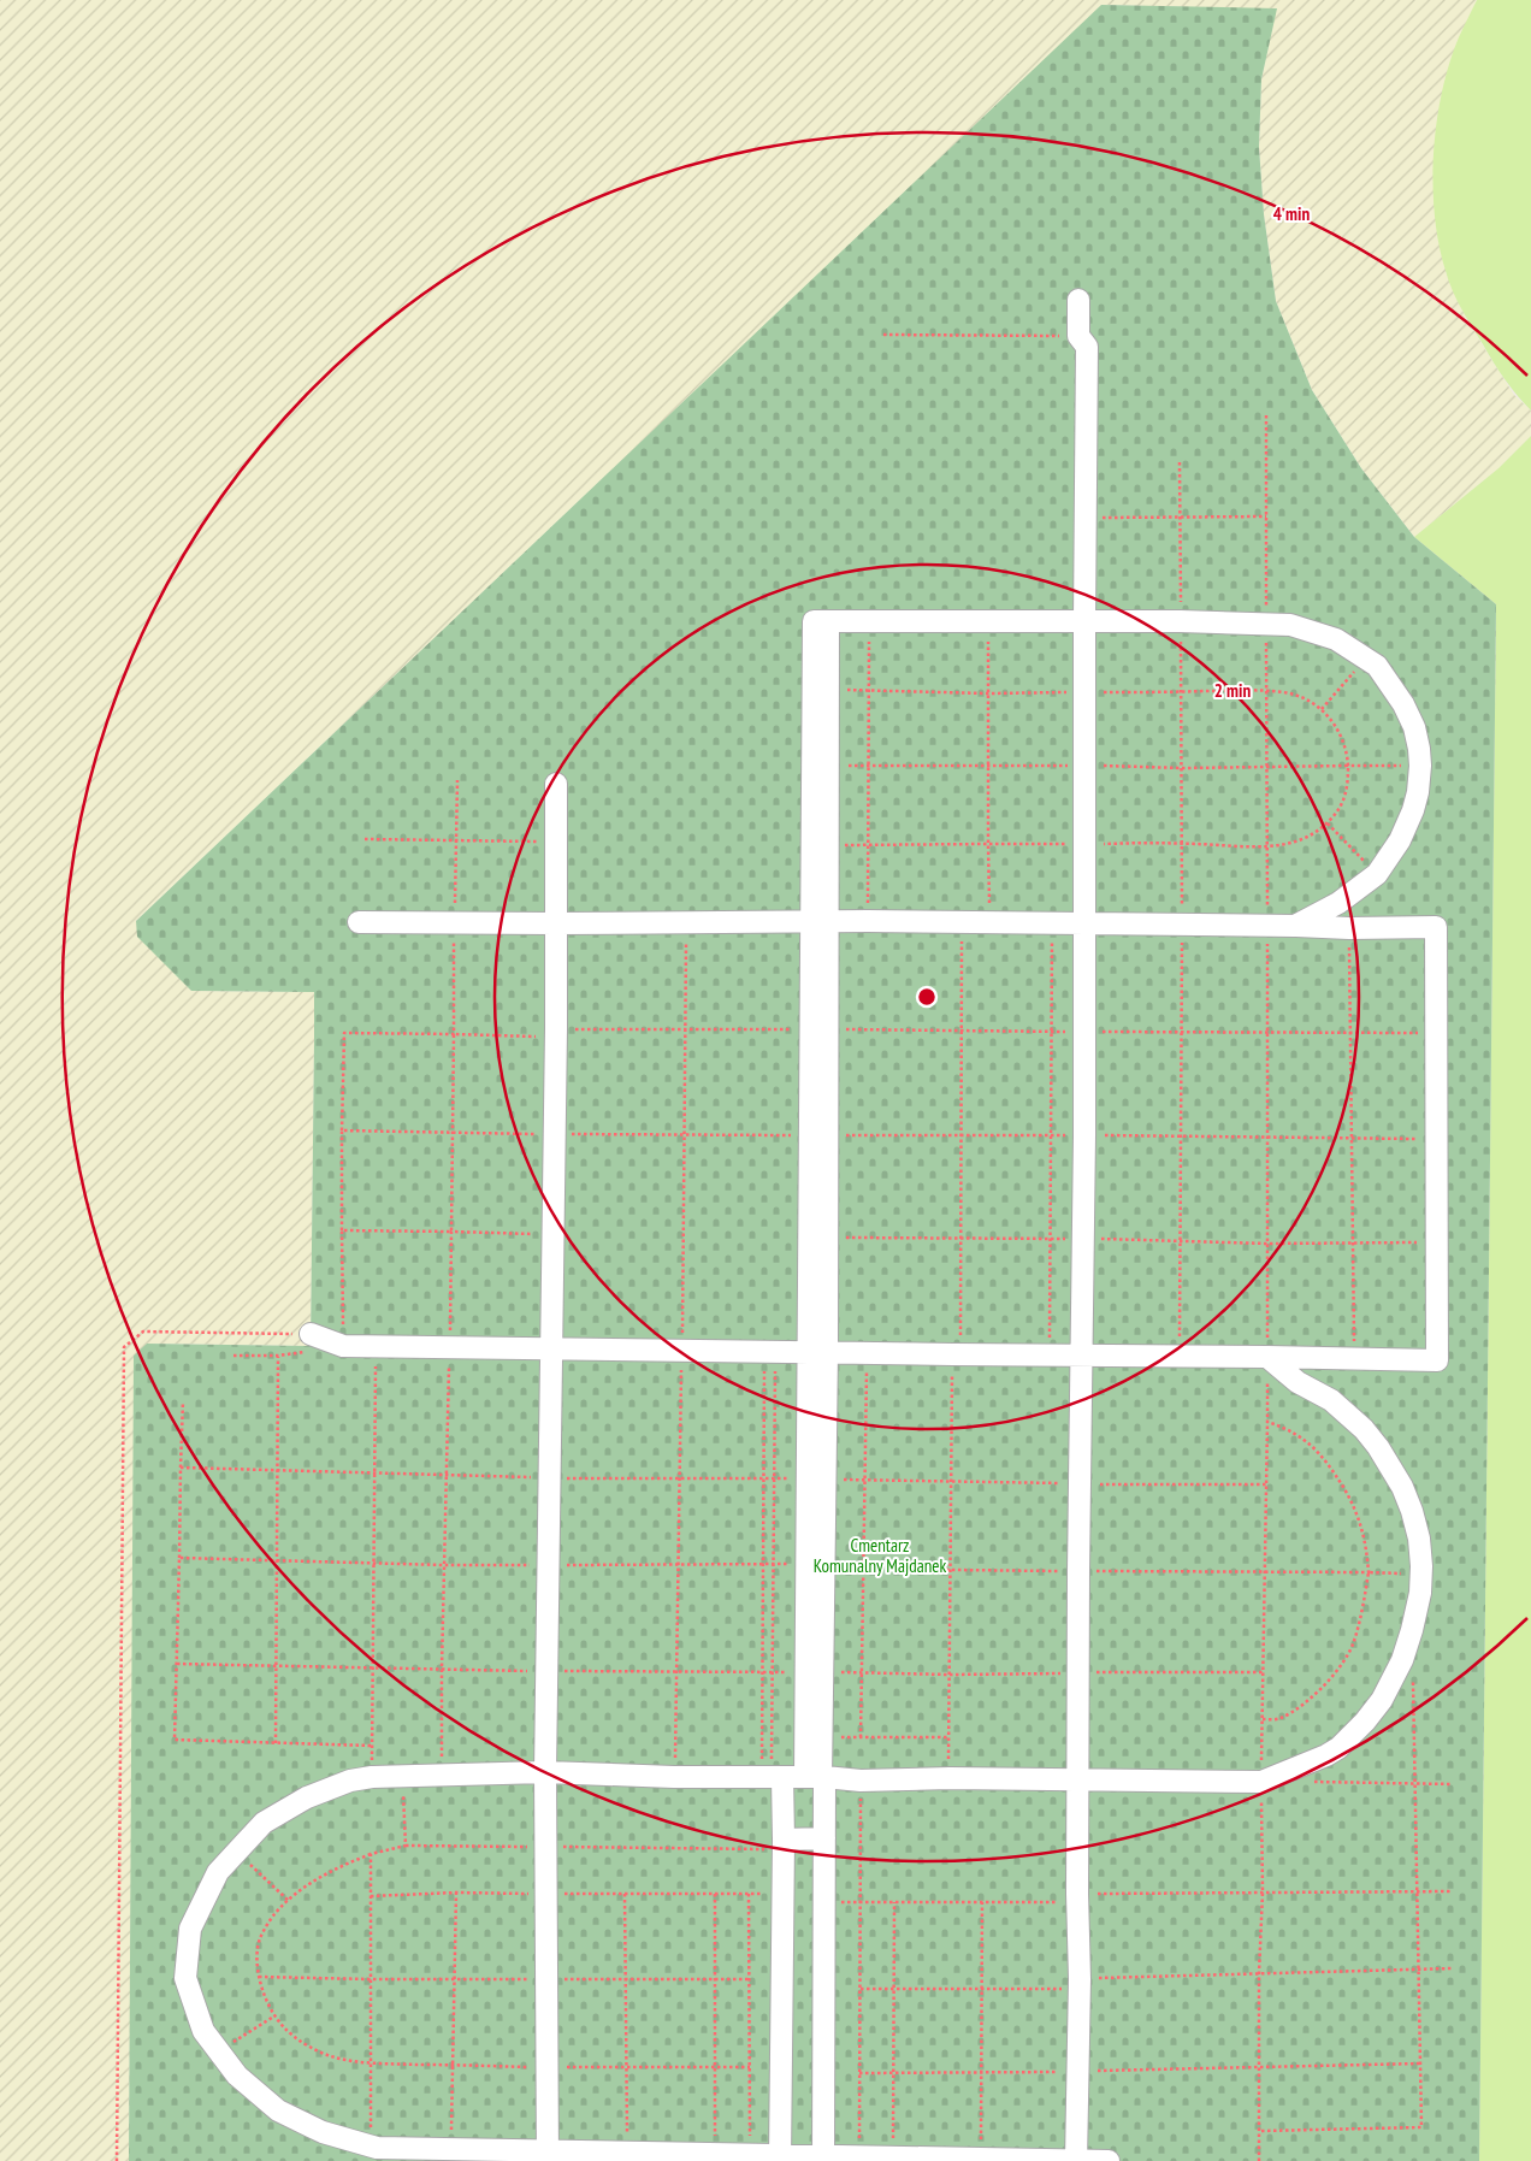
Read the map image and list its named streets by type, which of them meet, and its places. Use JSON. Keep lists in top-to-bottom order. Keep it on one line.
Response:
{"parks":["Cmentarz Komunalny Majdanek"],"rings":["4 min","2 min"]}
